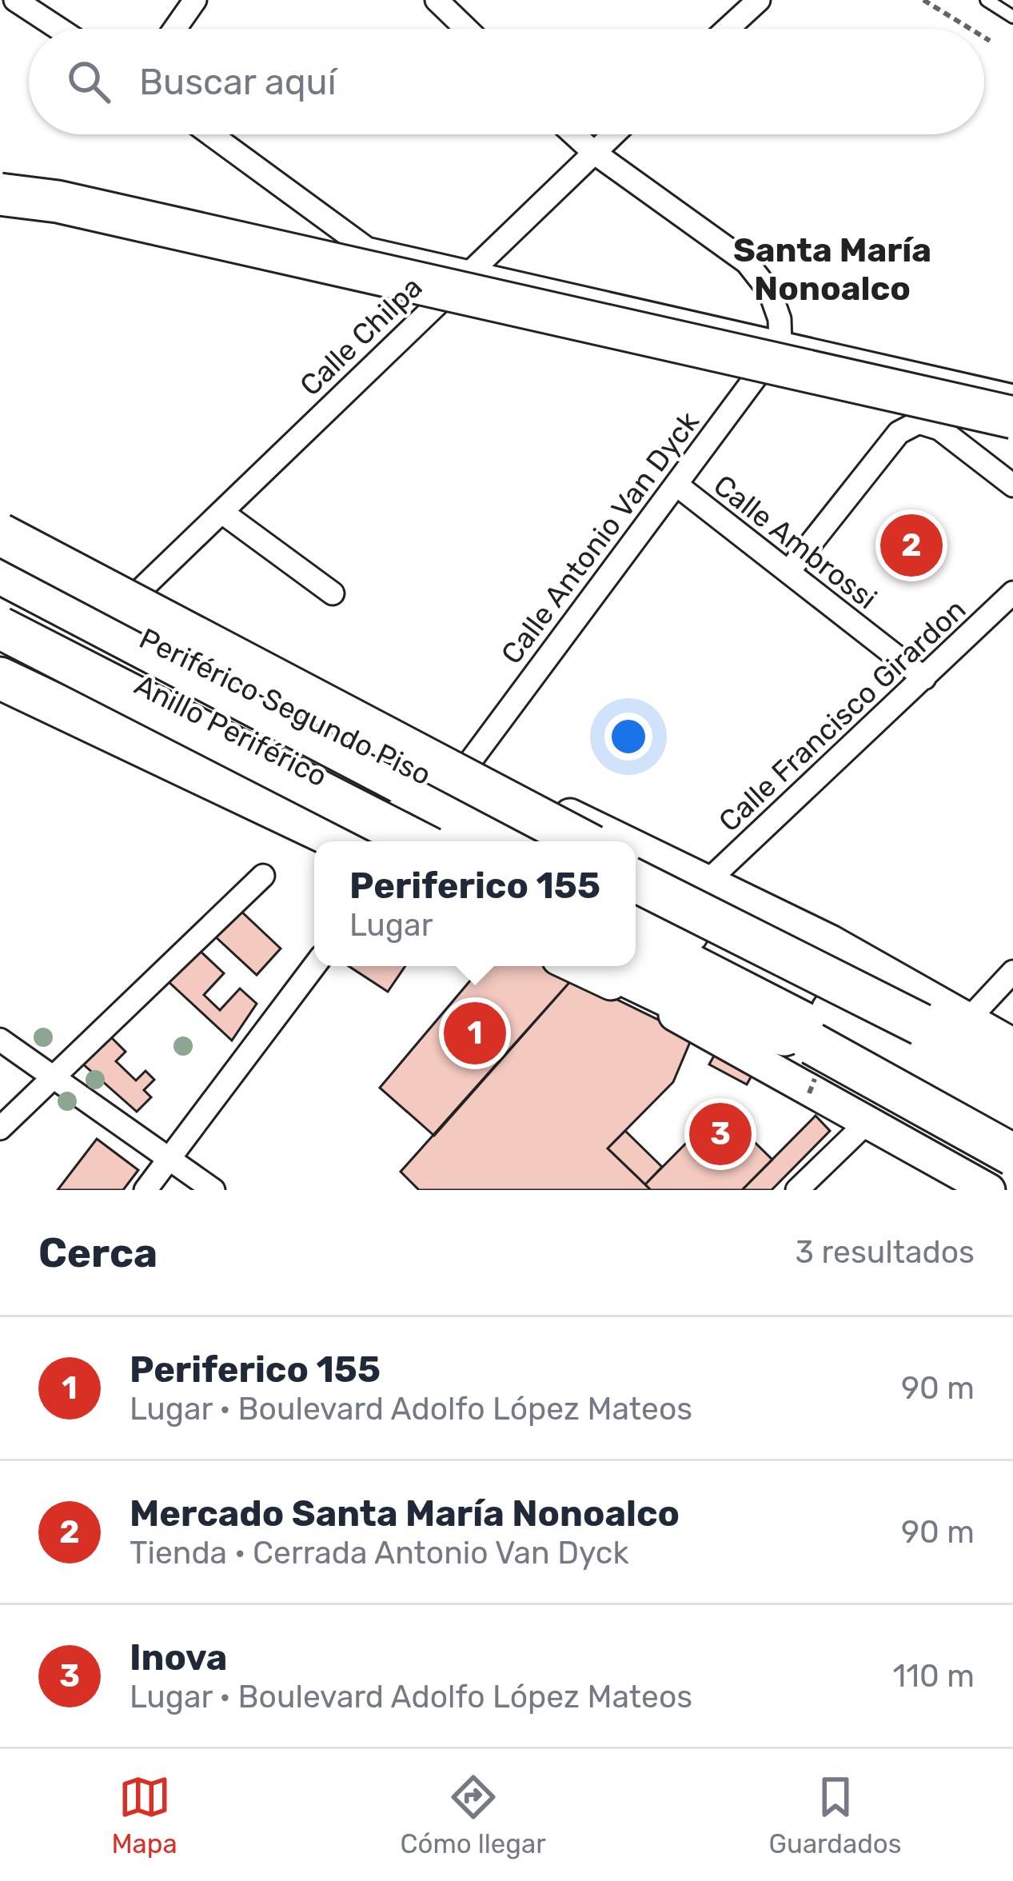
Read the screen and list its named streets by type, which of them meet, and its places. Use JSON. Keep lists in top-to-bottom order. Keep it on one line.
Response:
{"streets":{"highway":["Periférico Segundo Piso","Anillo Periférico"],"street":["Calle Chilpa","Calle Antonio Van Dyck","Calle Ambrossi","Calle Francisco Girardon"]},"crossings":[["Calle Antonio Van Dyck","Calle Ambrossi"],["Calle Ambrossi","Calle Francisco Girardon"]],"districts":["Santa María Nonoalco"],"page":{"search":"Buscar aquí","pins":["2","1","3"],"popup":["Periferico 155","Lugar"],"heading":["Cerca","3 resultados"],"list":[{"mark":"1","name":"Periferico 155","note":"Lugar · Boulevard Adolfo López Mateos","value":"90 m"},{"mark":"2","name":"Mercado Santa María Nonoalco","note":"Tienda · Cerrada Antonio Van Dyck","value":"90 m"},{"mark":"3","name":"Inova","note":"Lugar · Boulevard Adolfo López Mateos","value":"110 m"}],"nav":["Mapa","Cómo llegar","Guardados"]}}
